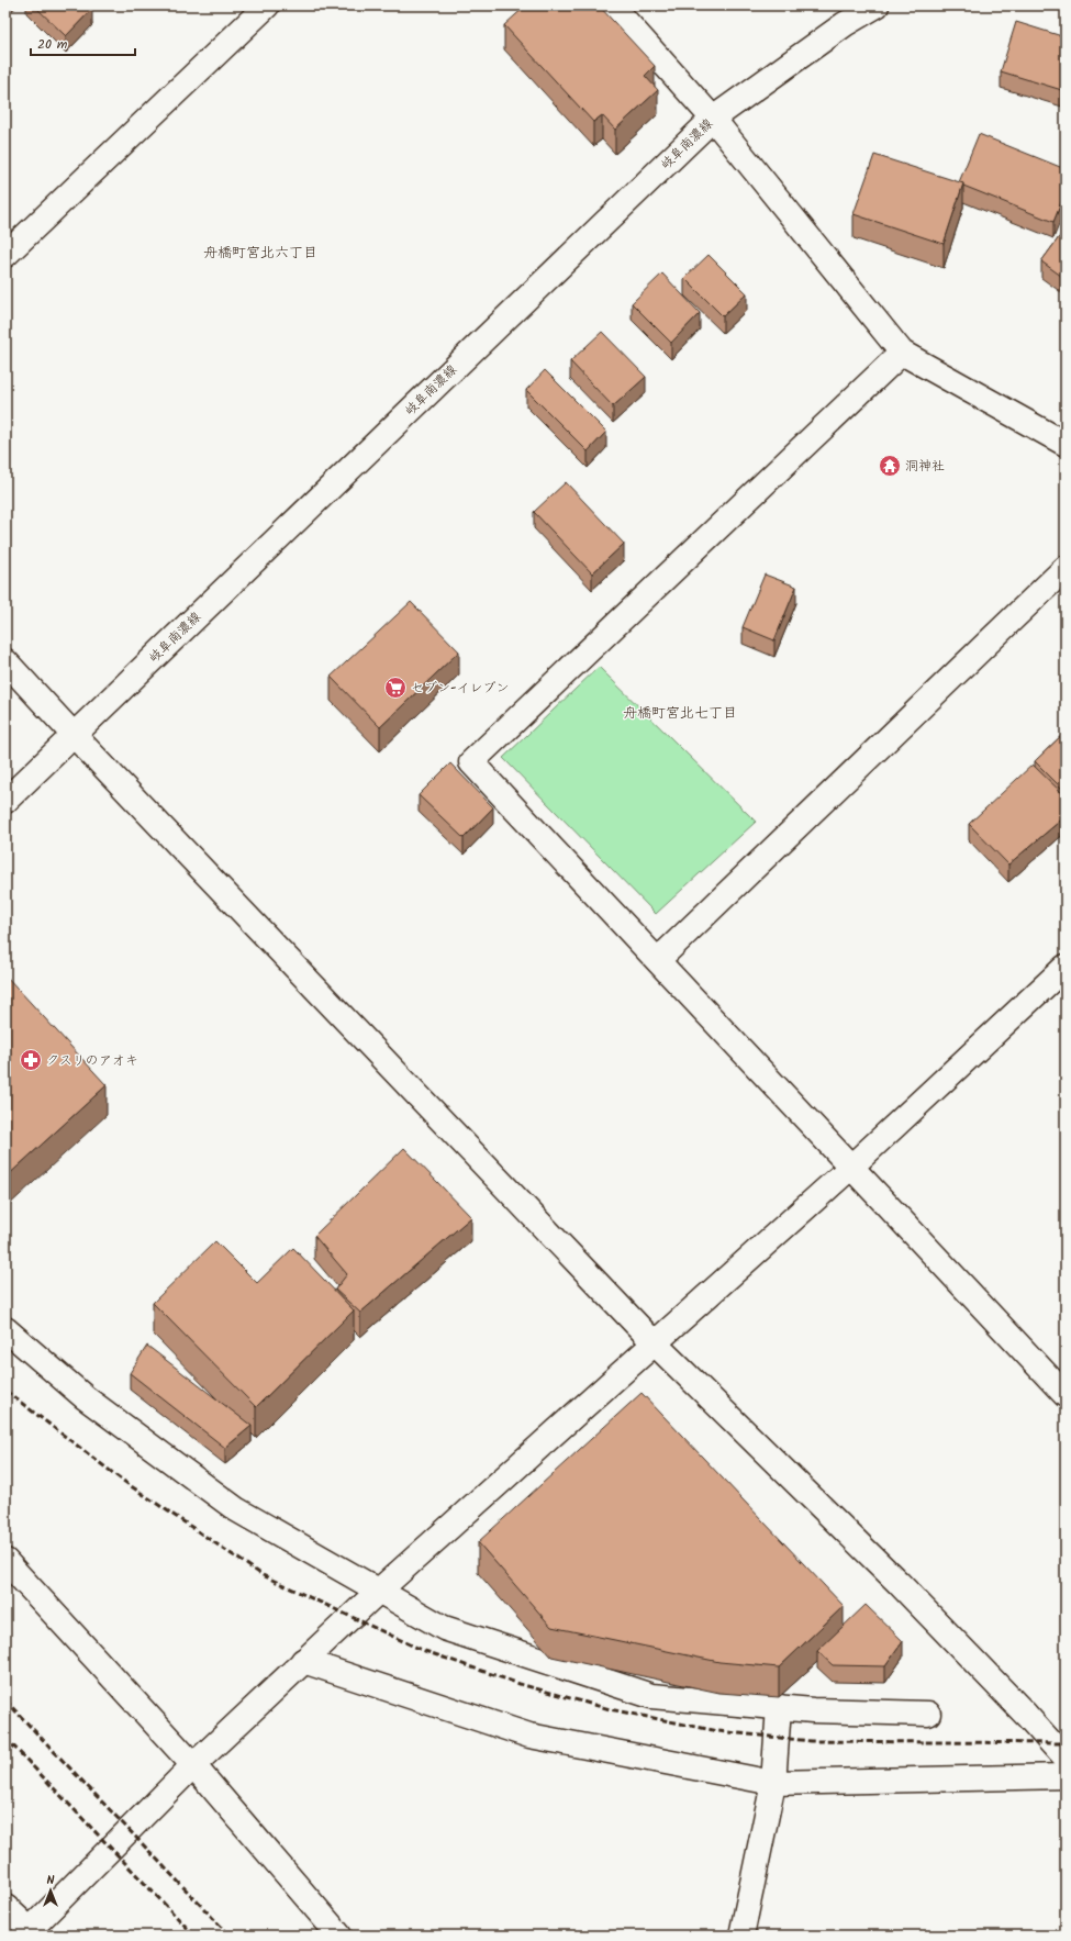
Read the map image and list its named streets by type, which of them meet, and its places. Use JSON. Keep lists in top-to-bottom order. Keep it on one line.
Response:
{"streets":{"street":["岐阜南濃線"]},"districts":["舟橋町宮北六丁目","舟橋町宮北七丁目"],"places":{"temple":["洞神社"],"supermarket":["セブン-イレブン"],"pharmacy":["クスリのアオキ"]},"scale_bar":"20 m","north":"top"}
